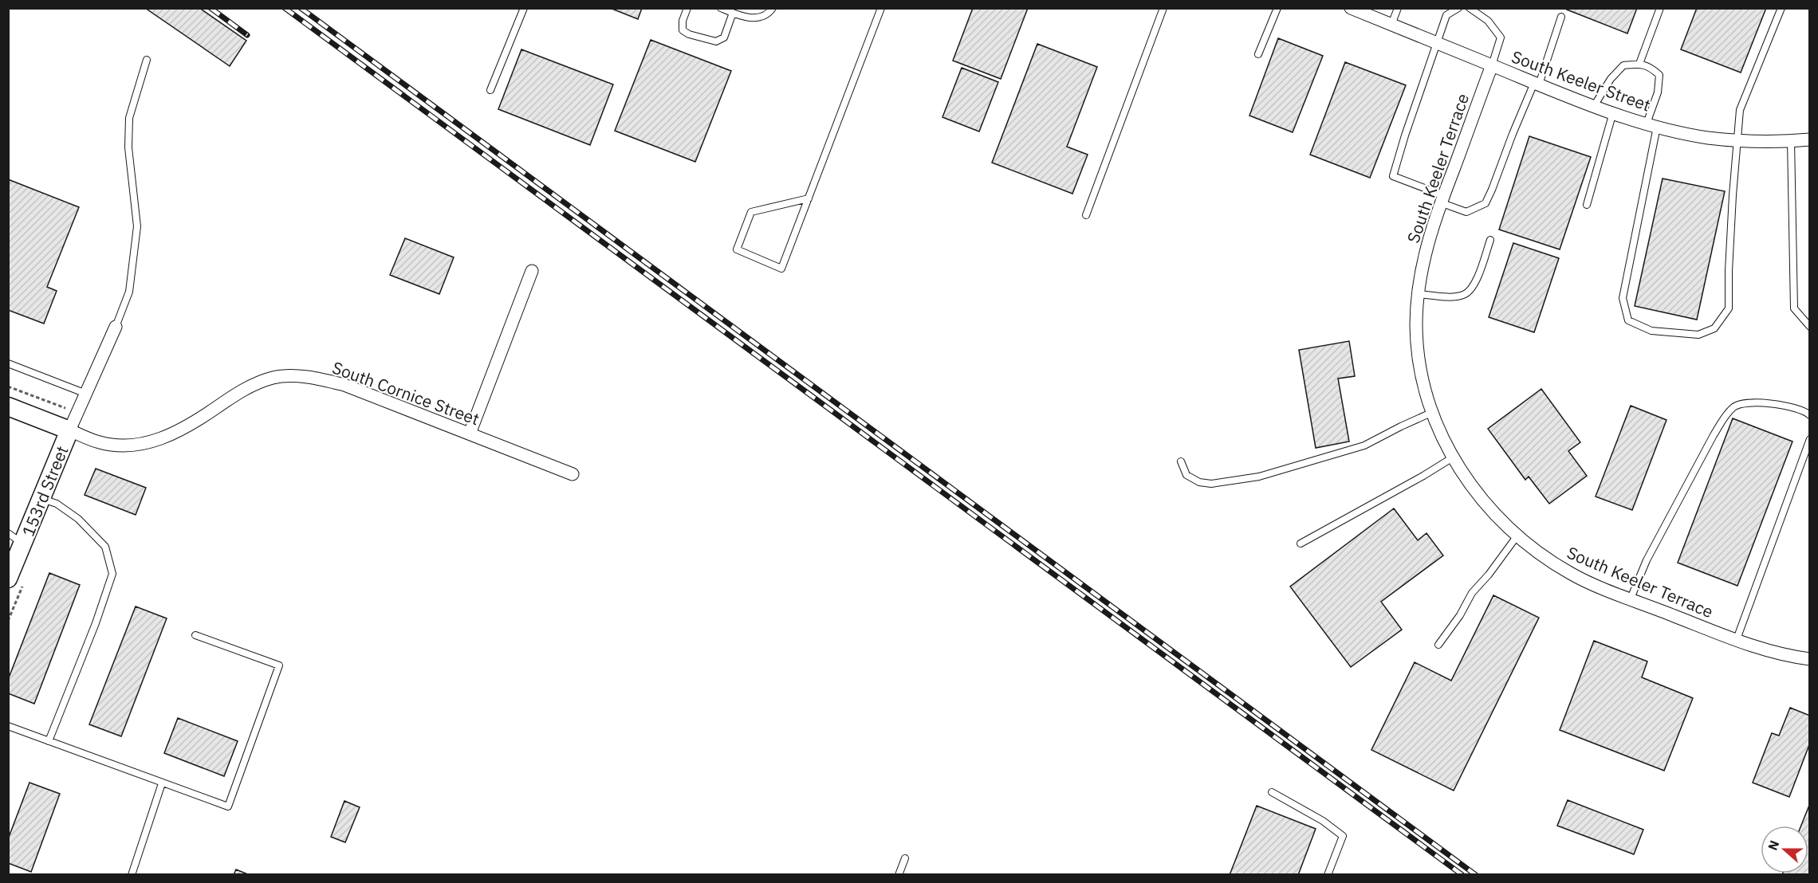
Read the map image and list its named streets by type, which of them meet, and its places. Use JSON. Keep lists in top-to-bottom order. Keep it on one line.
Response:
{"streets":{"street":["South Keeler Street","South Keeler Terrace","South Cornice Street","153rd Street"]},"crossings":[["South Keeler Street","South Keeler Terrace"],["South Cornice Street","153rd Street"]],"north":"left"}
